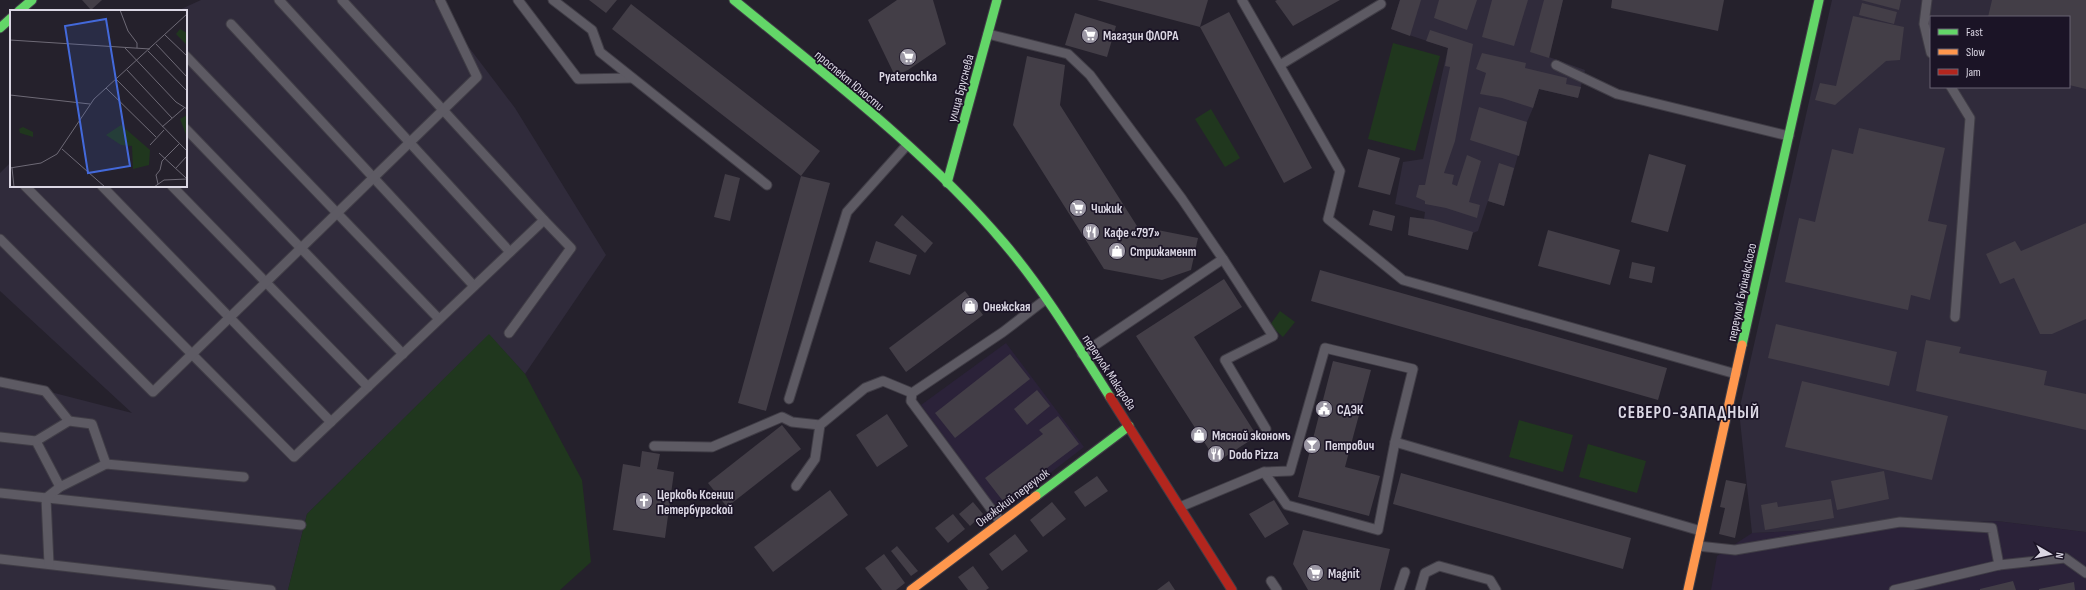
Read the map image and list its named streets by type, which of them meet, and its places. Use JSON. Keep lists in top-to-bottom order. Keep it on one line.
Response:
{"streets":{"street":["проспект Юности","улица Бруснева","переулок Буйнакского","переулок Макарова","Онежский переулок"]},"crossings":[["проспект Юности","улица Бруснева"],["проспект Юности","переулок Макарова"],["улица Бруснева","переулок Макарова"],["переулок Макарова","Онежский переулок"]],"districts":["СЕВЕРО-ЗАПАДНЫЙ"],"places":{"supermarket":["Магазин ФЛОРА","Pyaterochka","Чижик","Magnit"],"restaurant":["Кафе «797»","Dodo Pizza"],"shop":["Стрижамент","Онежская","Мясной экономъ"],"public building":["СДЭК"],"bar":["Петрович"],"church":["Церковь Ксении Петербургской"]},"legend":["Fast","Slow","Jam"],"north":"right"}
